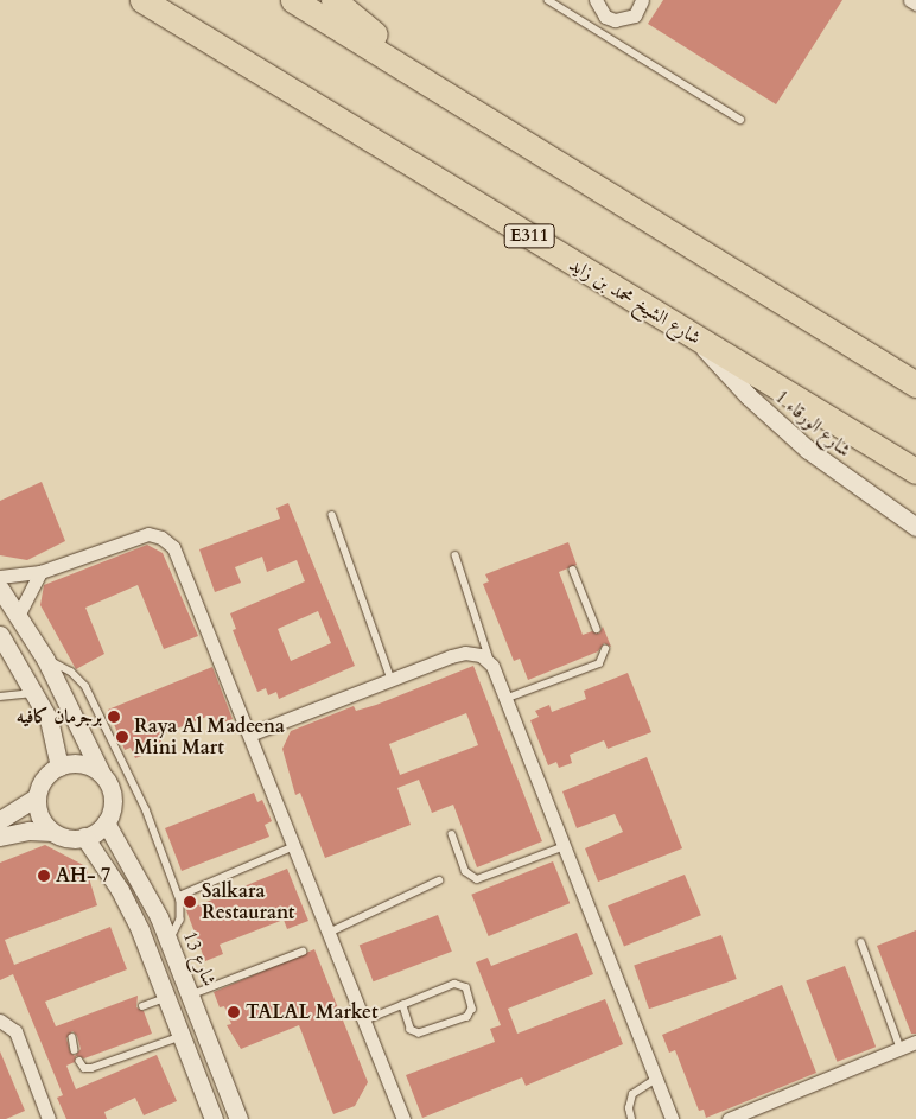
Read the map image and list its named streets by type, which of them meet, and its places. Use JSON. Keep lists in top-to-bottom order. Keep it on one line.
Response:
{"streets":{"highway":["E311","شارع الشيخ محمد بن زايد"],"street":["شارع الورقاء 1","شارع 13"]},"crossings":[["شارع الشيخ محمد بن زايد","شارع الورقاء 1"]],"places":["برجرمان كافيه","Raya Al Madeena Mini Mart","AH- 7","Salkara Restaurant","TALAL Market"]}
